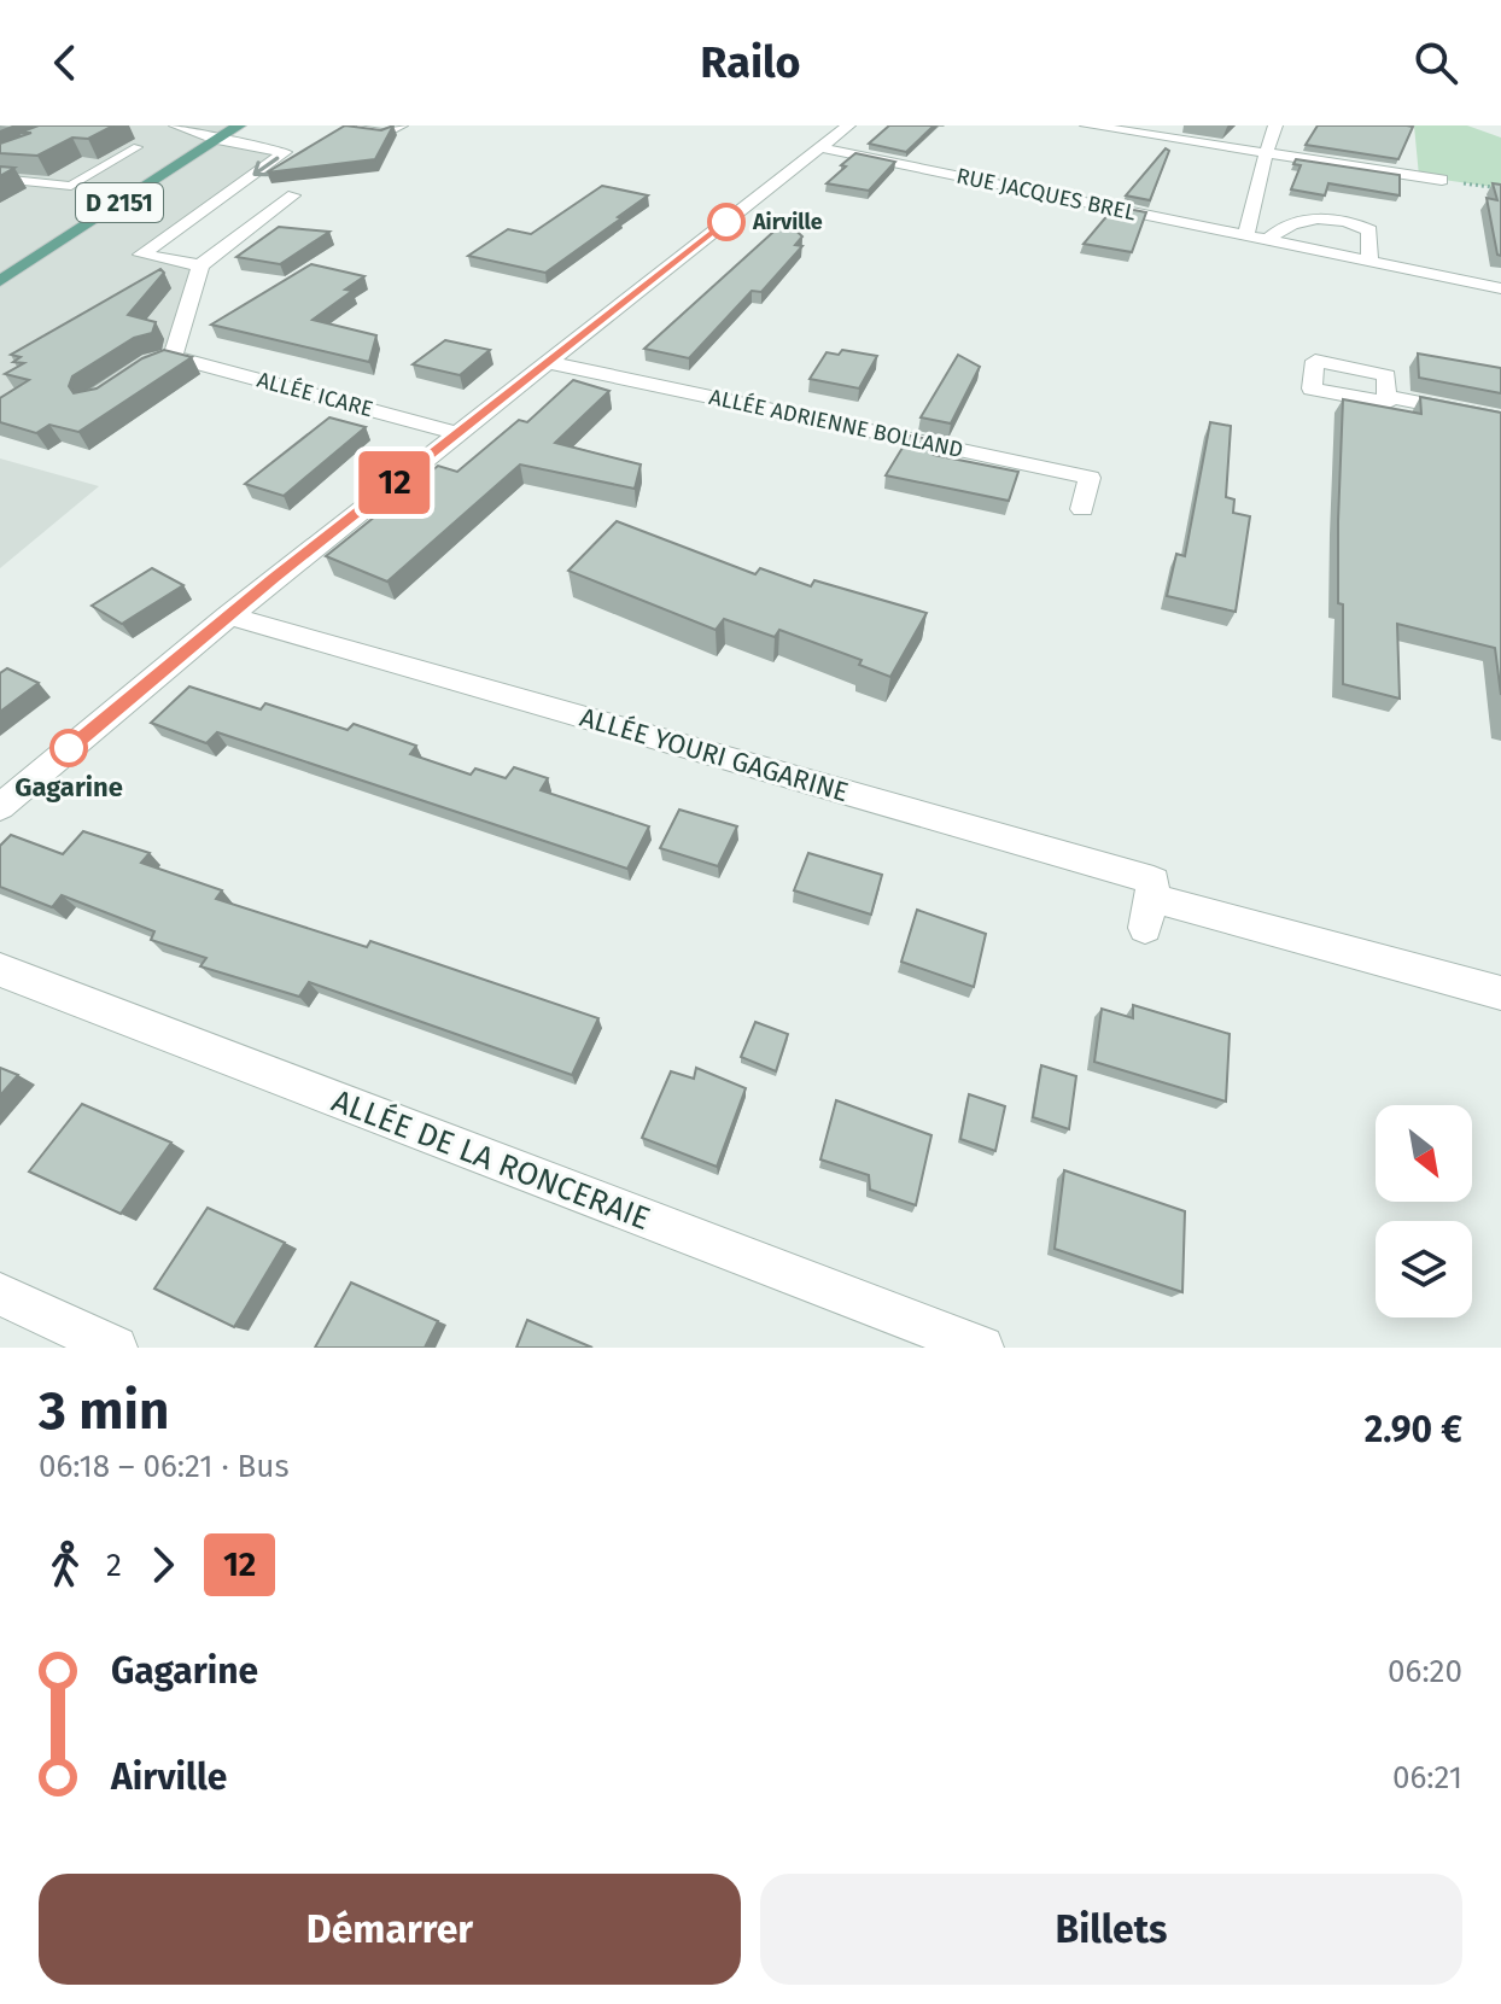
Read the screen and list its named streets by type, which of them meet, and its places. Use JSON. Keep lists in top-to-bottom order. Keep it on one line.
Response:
{"streets":{"main road":["D 2151"],"street":["RUE JACQUES BREL","ALLÉE ICARE","ALLÉE ADRIENNE BOLLAND","ALLÉE YOURI GAGARINE","ALLÉE DE LA RONCERAIE"]},"places":["Airville","Gagarine"],"lines":["bus line 12"],"north":"bottom right","page":{"header":"Railo","on_map":"12","heading":["3 min","06:18 – 06:21 · Bus","2.90 €"],"legs":["2","12"],"list":[{"name":"Gagarine","value":"06:20"},{"name":"Airville","value":"06:21"}],"buttons":["Démarrer","Billets"]}}
